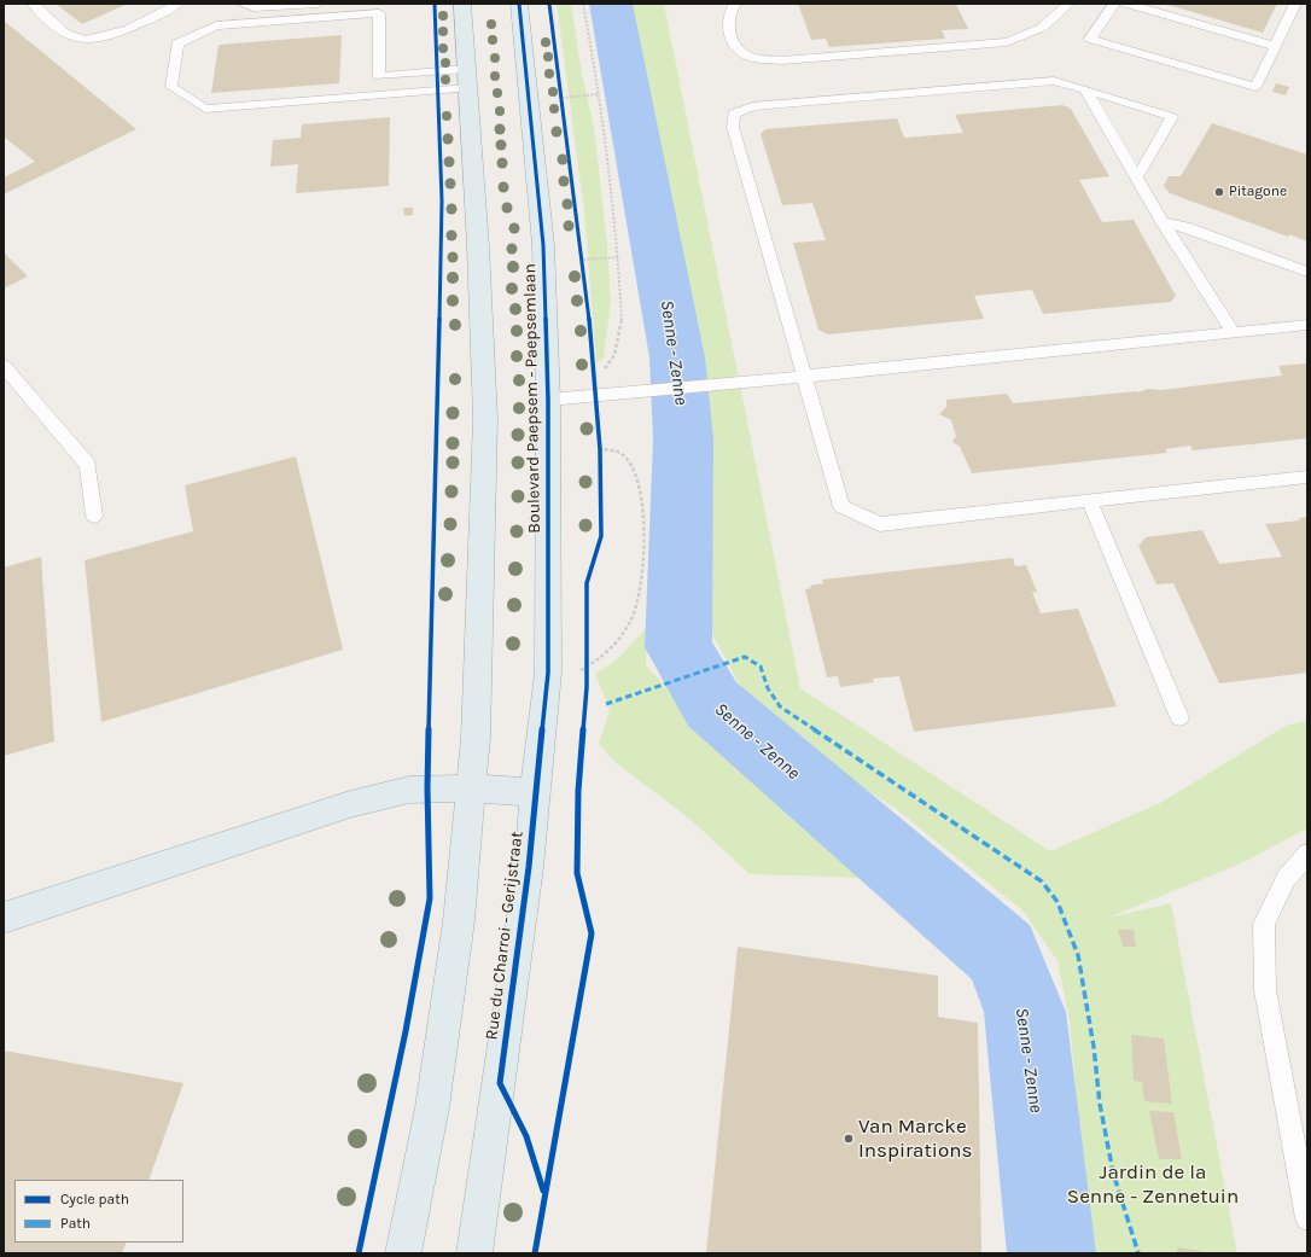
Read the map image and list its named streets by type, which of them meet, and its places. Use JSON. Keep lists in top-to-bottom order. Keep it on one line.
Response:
{"streets":{"main road":["Boulevard Paepsem - Paepsemlaan","Rue du Charroi - Gerijstraat"]},"crossings":[["Boulevard Paepsem - Paepsemlaan","Rue du Charroi - Gerijstraat"]],"water":["Senne - Zenne"],"parks":["Jardin de la Senne - Zennetuin"],"places":["Pitagone","Van Marcke Inspirations"],"legend":["Cycle path","Path"]}
